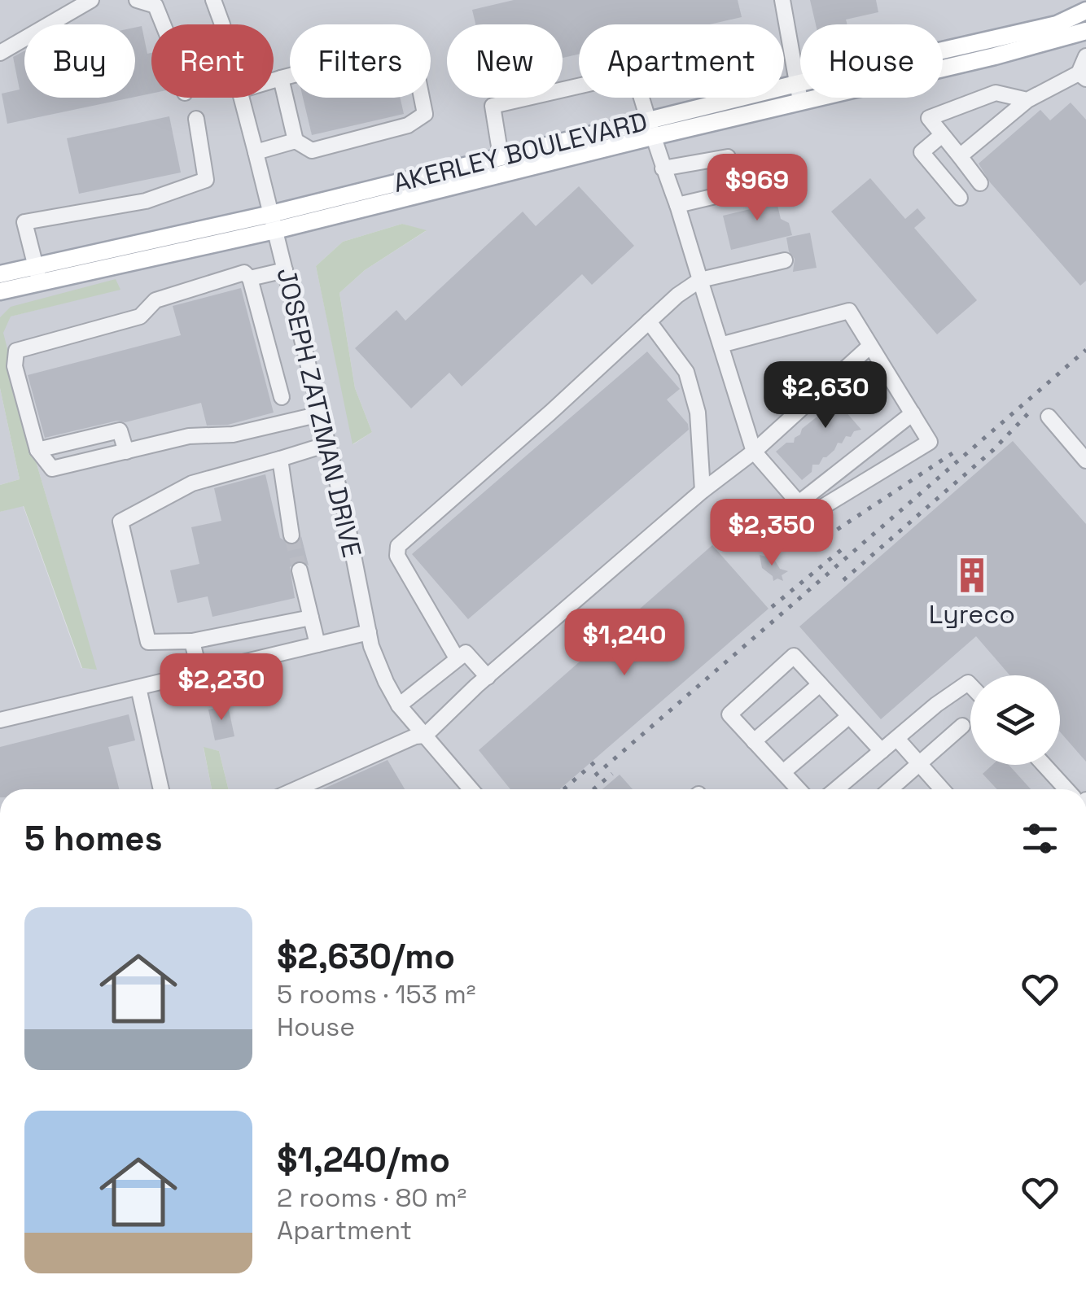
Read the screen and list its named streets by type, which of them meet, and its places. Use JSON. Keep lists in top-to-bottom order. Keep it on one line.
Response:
{"streets":{"main road":["AKERLEY BOULEVARD"],"street":["JOSEPH ZATZMAN DRIVE"]},"crossings":[["AKERLEY BOULEVARD","JOSEPH ZATZMAN DRIVE"]],"places":{"building":["Lyreco"]},"page":{"chip":["Buy","Rent","Filters","New","Apartment","House"],"price":["$969","$2,630","$2,350","$1,240","$2,230"],"heading":"5 homes","list":[{"name":"$2,630/mo","note":"5 rooms · 153 m² · House"},{"name":"$1,240/mo","note":"2 rooms · 80 m² · Apartment"}]}}
